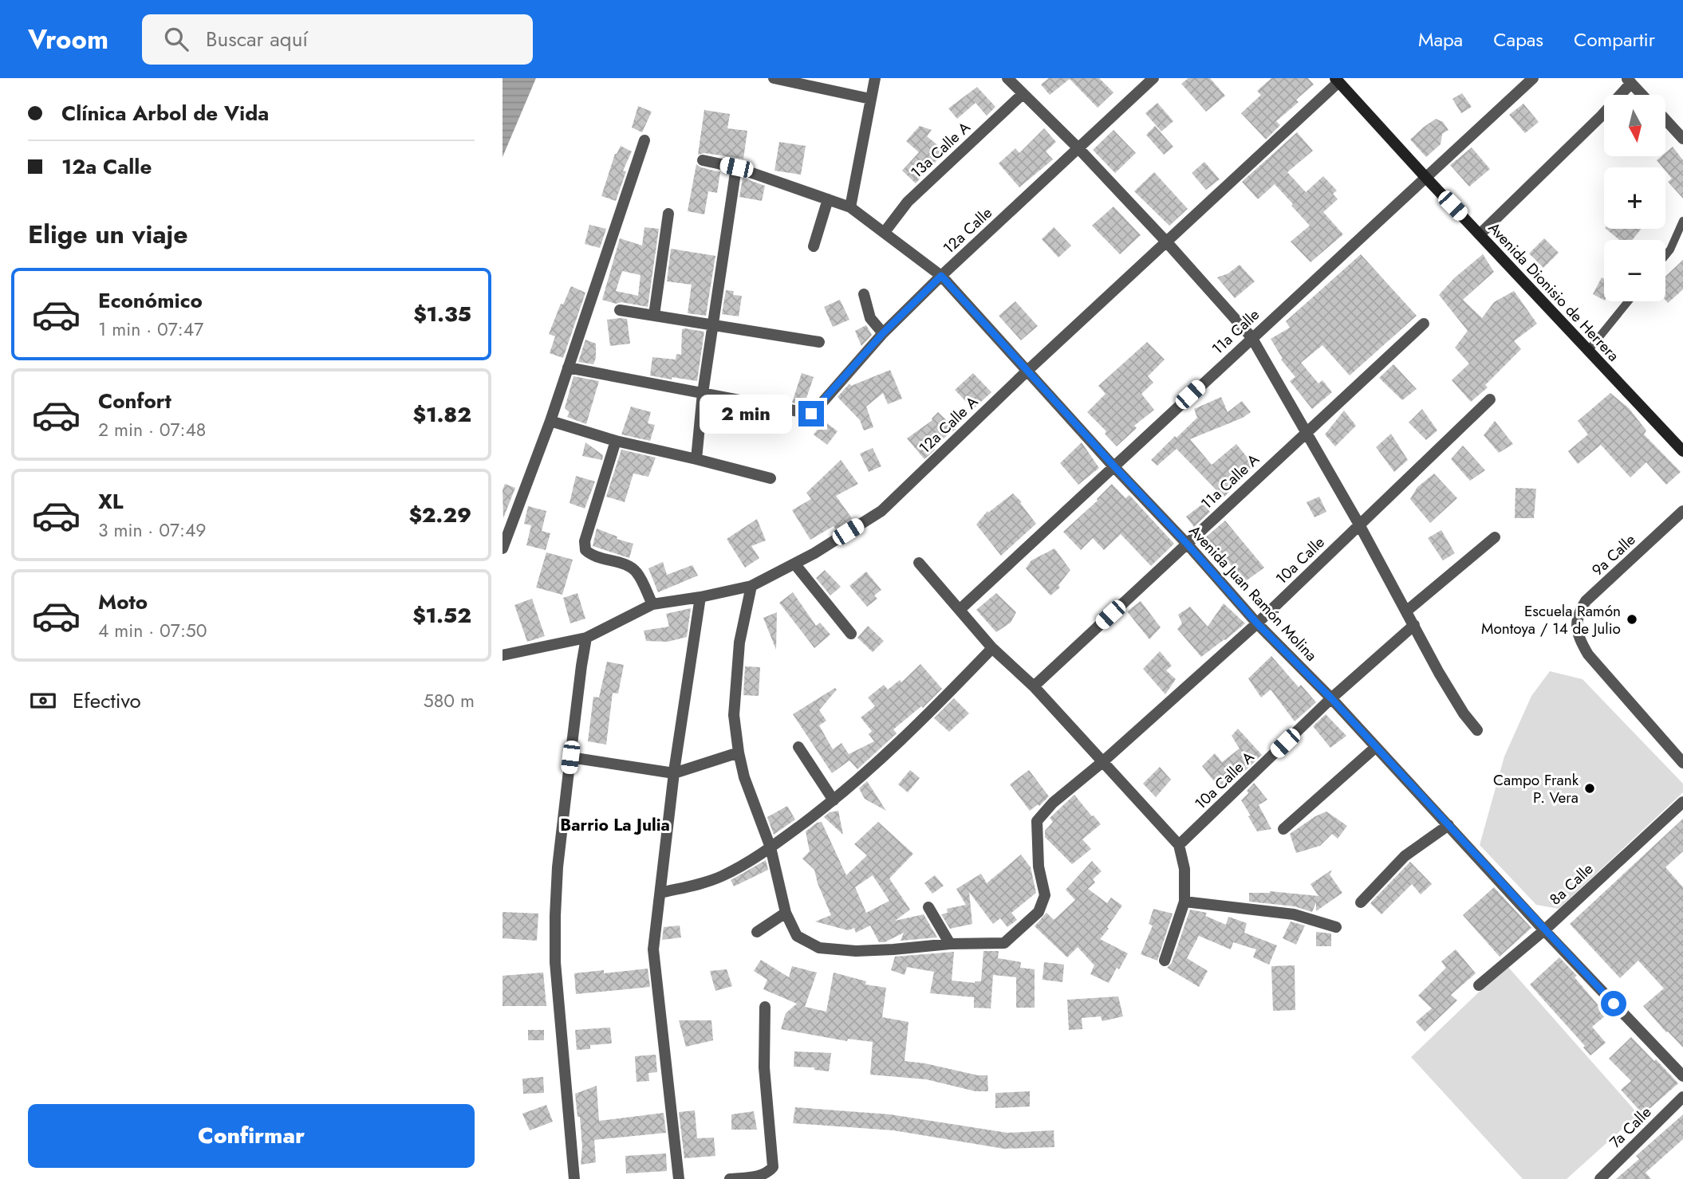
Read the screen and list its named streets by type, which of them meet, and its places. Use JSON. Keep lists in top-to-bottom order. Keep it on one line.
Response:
{"streets":{"street":["13a Calle A","12a Calle","Avenida Dionisio de Herrera","11a Calle","12a Calle A","11a Calle A","9a Calle","10a Calle","Avenida Juan Ramón Molina","10a Calle A","8a Calle","7a Calle"]},"crossings":[["13a Calle A","Avenida Juan Ramón Molina"],["12a Calle","Avenida Juan Ramón Molina"],["Avenida Dionisio de Herrera","11a Calle"],["Avenida Dionisio de Herrera","12a Calle A"],["11a Calle","Avenida Juan Ramón Molina"],["12a Calle A","Avenida Juan Ramón Molina"],["11a Calle A","Avenida Juan Ramón Molina"],["10a Calle","Avenida Juan Ramón Molina"],["Avenida Juan Ramón Molina","10a Calle A"],["Avenida Juan Ramón Molina","8a Calle"]],"districts":["Barrio La Julia"],"places":["Escuela Ramón Montoya / 14 de Julio","Campo Frank P. Vera"],"north":"bottom","page":{"header":"Vroom","search":"Buscar aquí","nav":["Mapa","Capas","Compartir"],"banner":["Clínica Arbol de Vida","12a Calle"],"map_buttons":["+","−"],"heading":"Elige un viaje","list":[{"name":"Económico","note":"1 min · 07:47","value":"$1.35"},{"name":"Confort","note":"2 min · 07:48","value":"$1.82"},{"name":"XL","note":"3 min · 07:49","value":"$2.29"},{"name":"Moto","note":"4 min · 07:50","value":"$1.52"}],"bubble":"2 min","pay":["Efectivo","580 m"],"buttons":"Confirmar"}}
